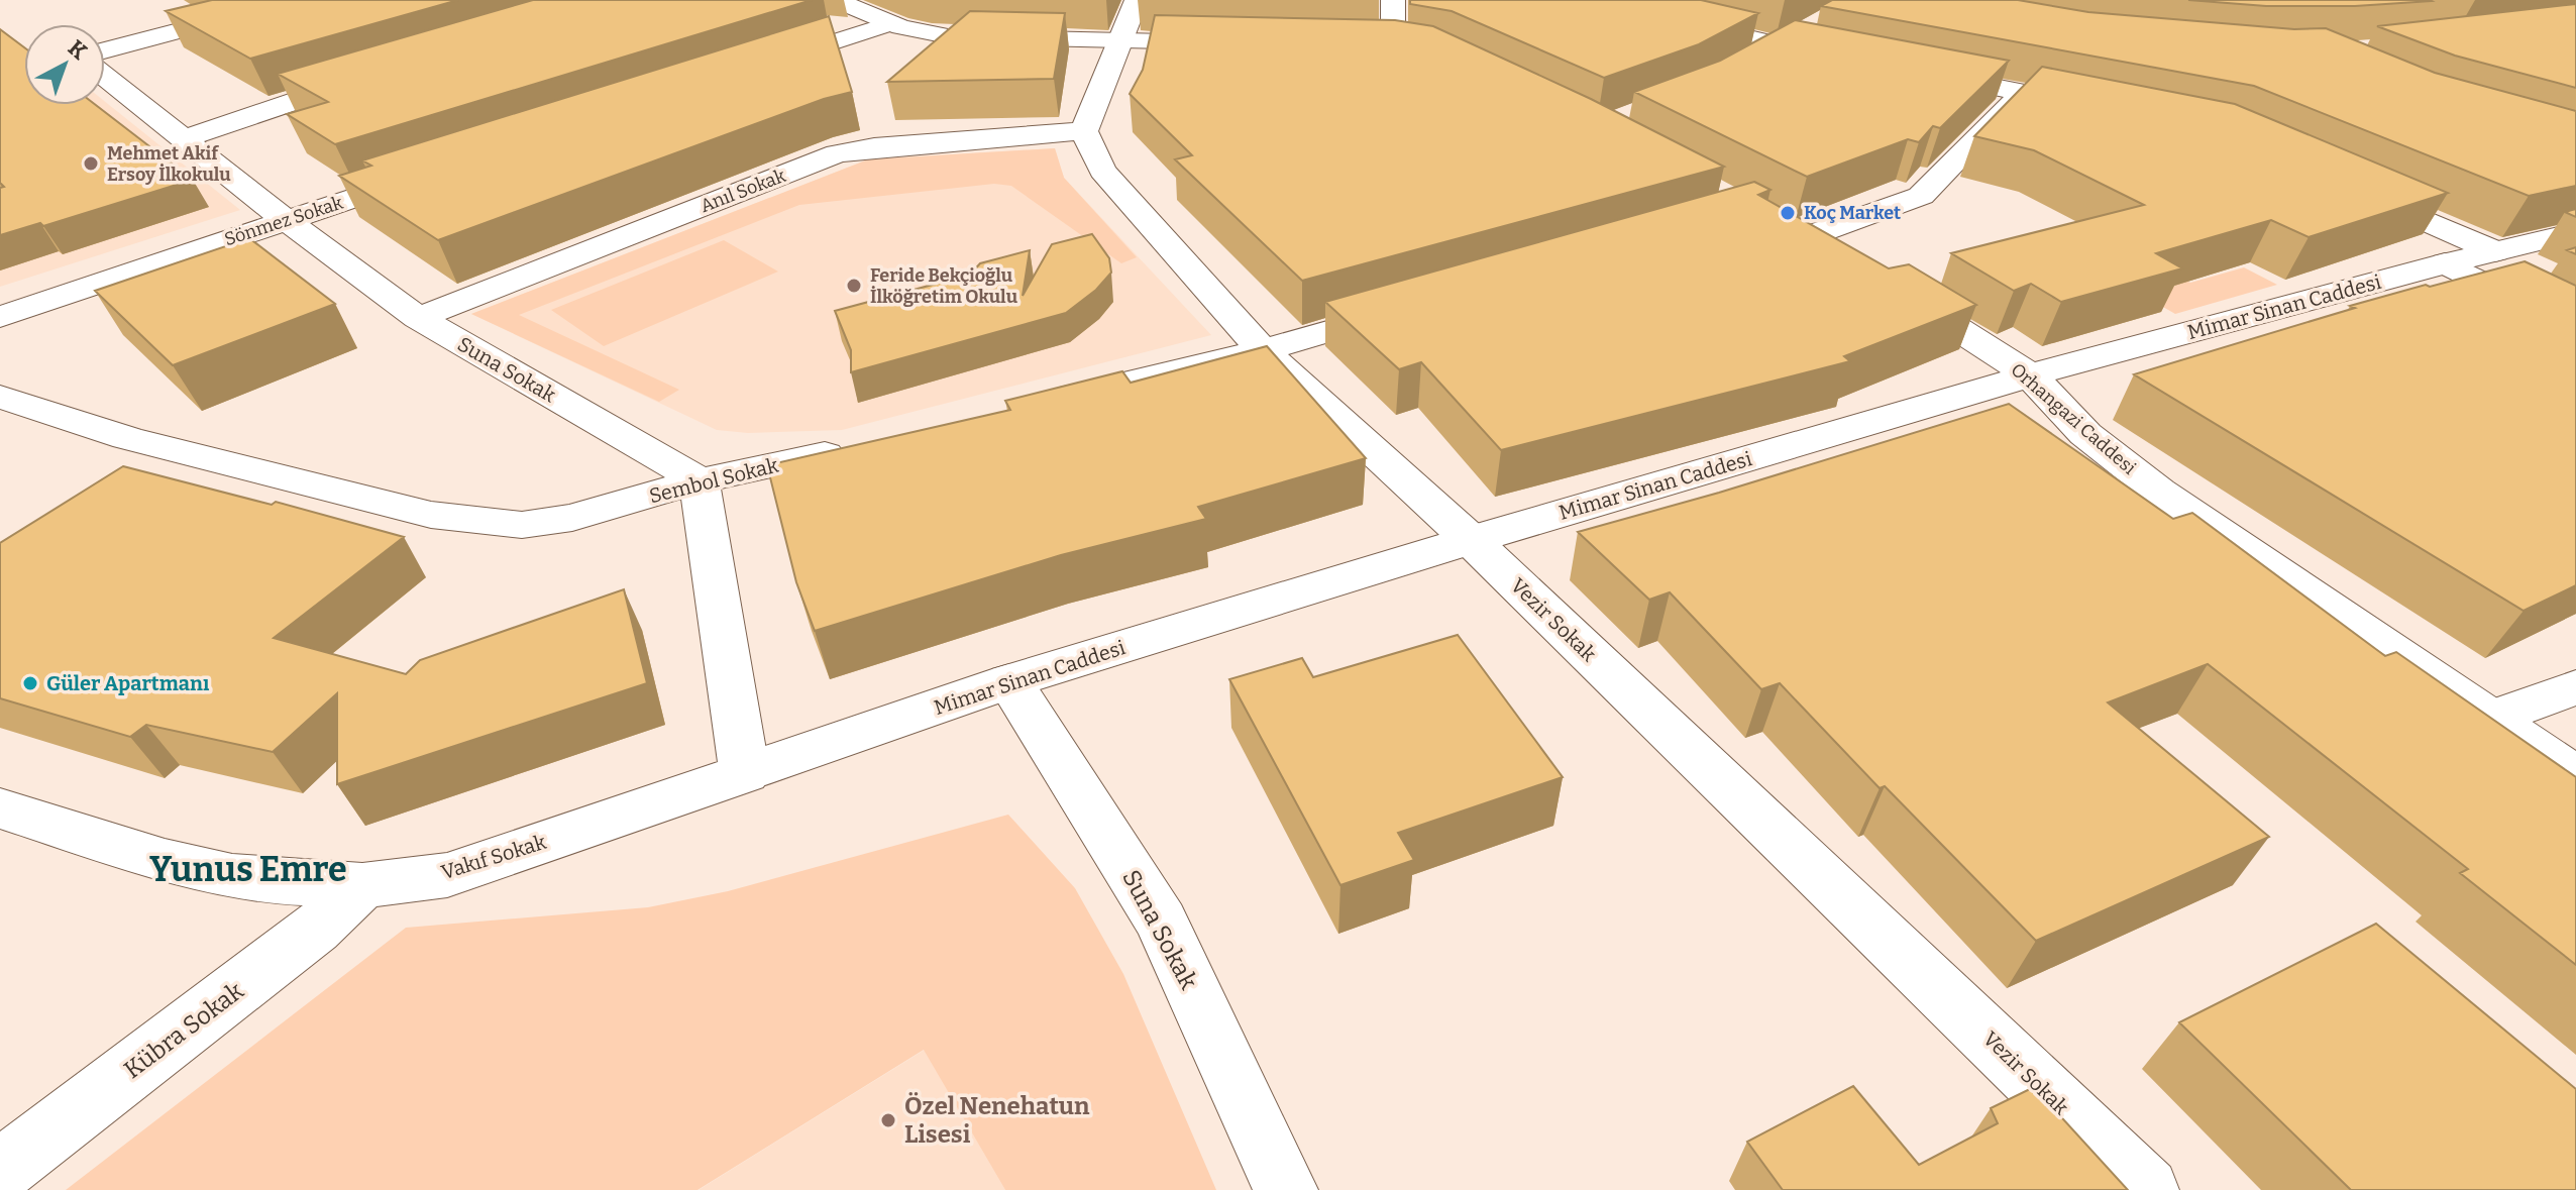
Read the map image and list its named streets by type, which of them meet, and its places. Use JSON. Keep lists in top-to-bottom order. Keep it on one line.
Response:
{"streets":{"street":["Anıl Sokak","Sönmez Sokak","Mimar Sinan Caddesi","Suna Sokak","Orhangazi Caddesi","Sembol Sokak","Vezir Sokak","Vakıf Sokak","Kübra Sokak"]},"crossings":[["Anıl Sokak","Suna Sokak"],["Anıl Sokak","Vezir Sokak"],["Sönmez Sokak","Suna Sokak"],["Mimar Sinan Caddesi","Suna Sokak"],["Mimar Sinan Caddesi","Orhangazi Caddesi"],["Mimar Sinan Caddesi","Vezir Sokak"],["Mimar Sinan Caddesi","Vakıf Sokak"],["Suna Sokak","Sembol Sokak"],["Vakıf Sokak","Kübra Sokak"]],"districts":["Yunus Emre"],"places":["Mehmet Akif Ersoy İlkokulu","Koç Market","Feride Bekçioğlu İlköğretim Okulu","Güler Apartmanı","Özel Nenehatun Lisesi"],"north":"top right"}
